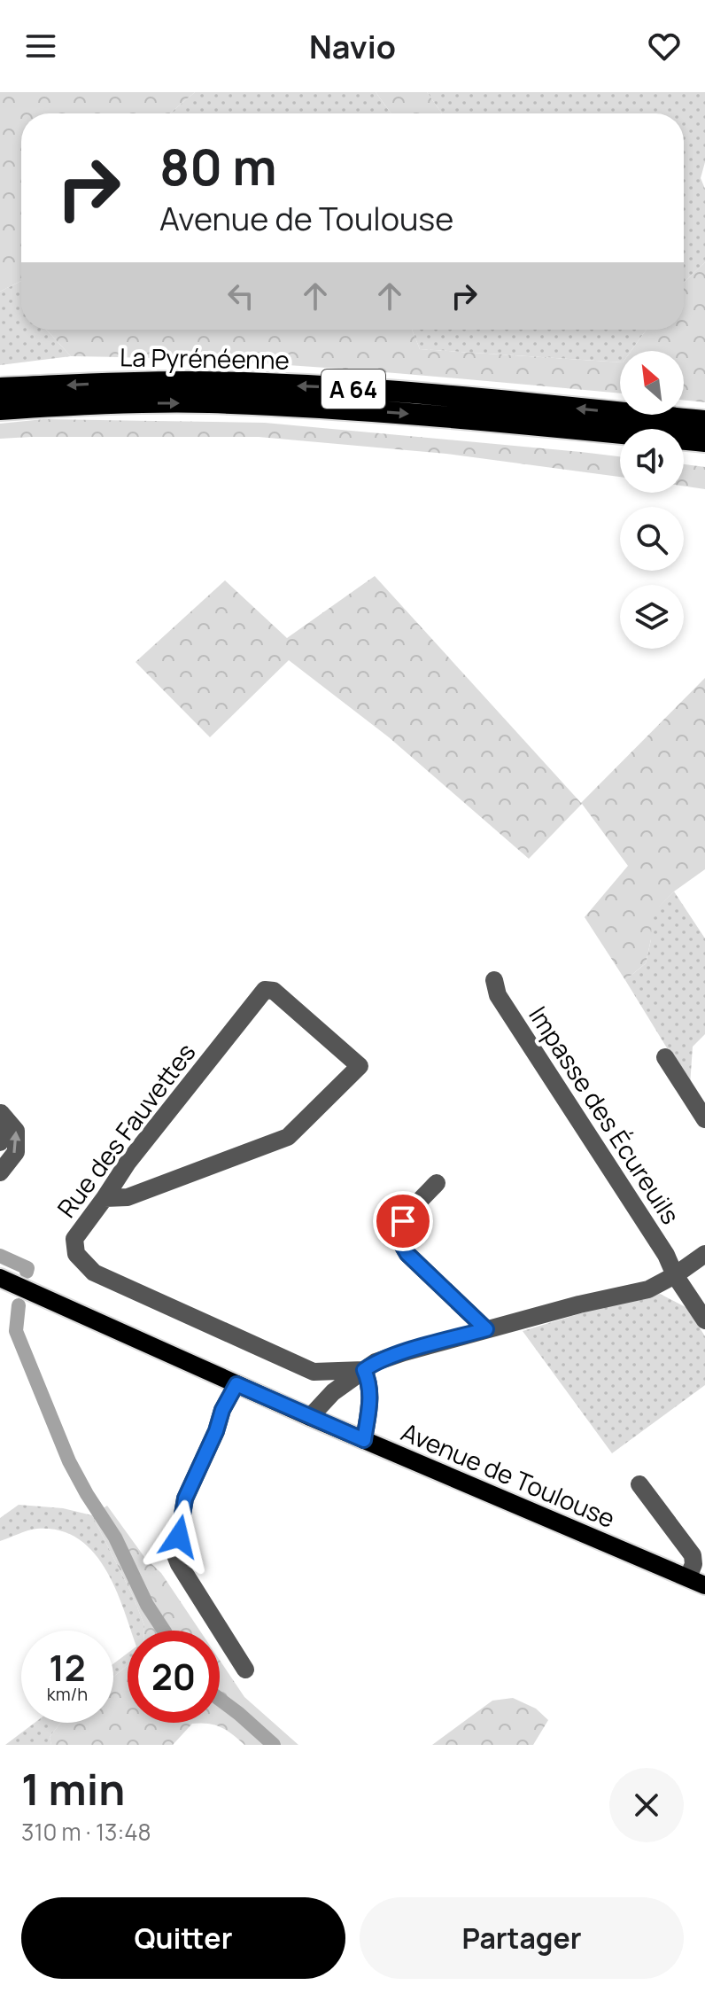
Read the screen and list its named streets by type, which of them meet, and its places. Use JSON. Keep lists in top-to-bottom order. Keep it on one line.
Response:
{"streets":{"highway":["La Pyrénéenne","A 64"],"main road":["Avenue de Toulouse"],"street":["Impasse des Écureuils","Rue des Fauvettes"]},"north":"top left","page":{"header":"Navio","turn":["80 m","Avenue de Toulouse"],"speed":"12 km/h","limit":"20","heading":["1 min","310 m · 13:48"],"buttons":["Quitter","Partager"]}}
